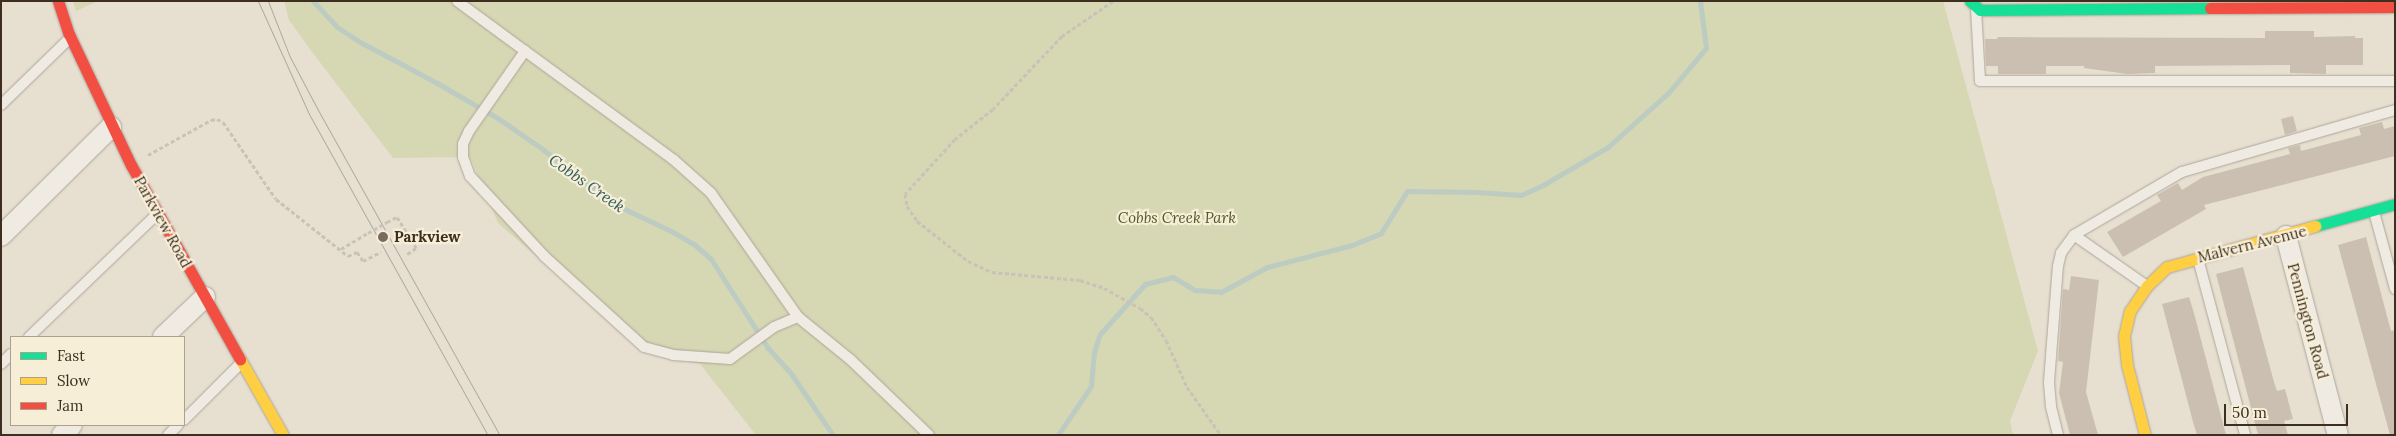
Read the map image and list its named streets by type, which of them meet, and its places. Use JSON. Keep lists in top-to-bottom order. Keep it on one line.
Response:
{"streets":{"street":["Parkview Road","Malvern Avenue","Pennington Road"]},"crossings":[["Malvern Avenue","Pennington Road"]],"water":["Cobbs Creek"],"parks":["Cobbs Creek Park"],"places":["Parkview"],"legend":["Fast","Slow","Jam"],"scale_bar":"50 m"}
